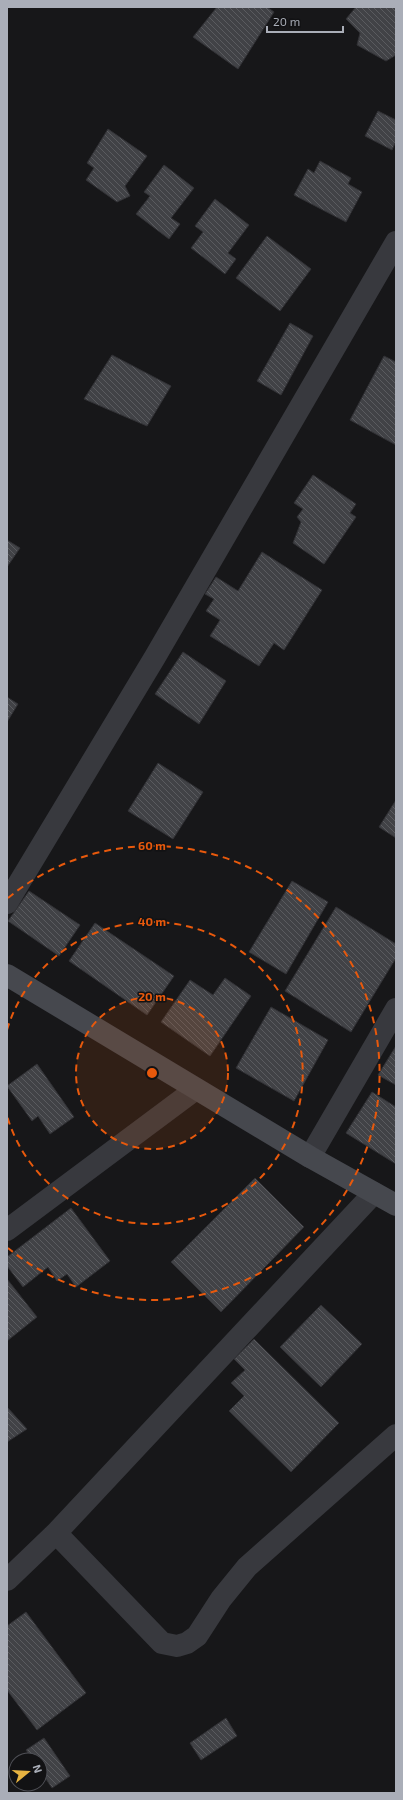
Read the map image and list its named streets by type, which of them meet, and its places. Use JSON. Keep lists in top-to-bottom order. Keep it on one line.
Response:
{"scale_bar":"20 m","north":"right","rings":["60 m","40 m","20 m"]}
